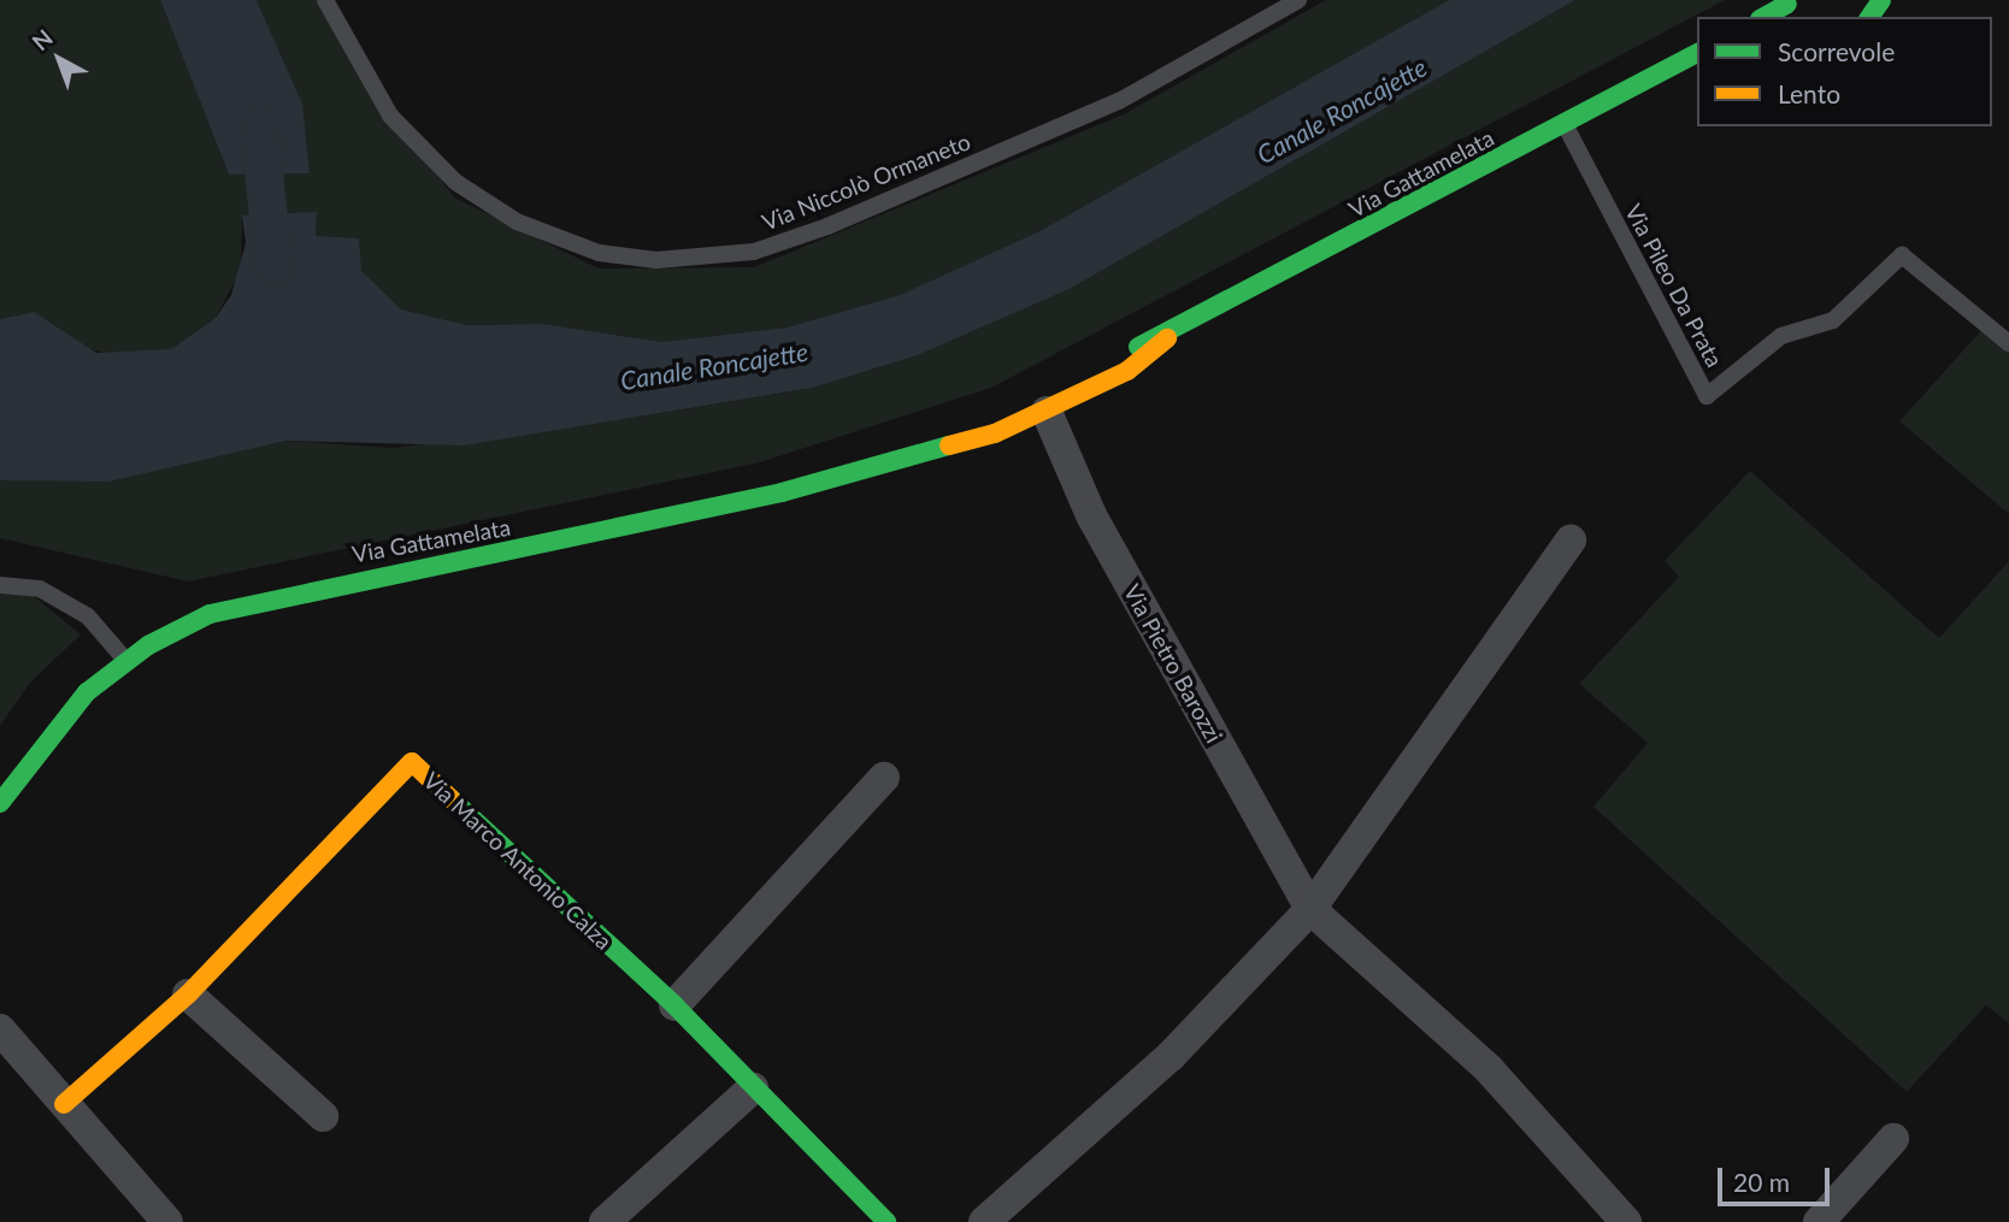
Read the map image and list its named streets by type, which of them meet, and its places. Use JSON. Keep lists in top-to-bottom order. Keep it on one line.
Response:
{"streets":{"main road":["Via Gattamelata","Via Marco Antonio Calza"],"street":["Via Pietro Barozzi"],"lane":["Via Niccolò Ormaneto","Via Pileo Da Prata"]},"crossings":[["Via Gattamelata","Via Pileo Da Prata"],["Via Gattamelata","Via Pietro Barozzi"]],"water":["Canale Roncajette"],"legend":["Scorrevole","Lento"],"scale_bar":"20 m","north":"top left"}
